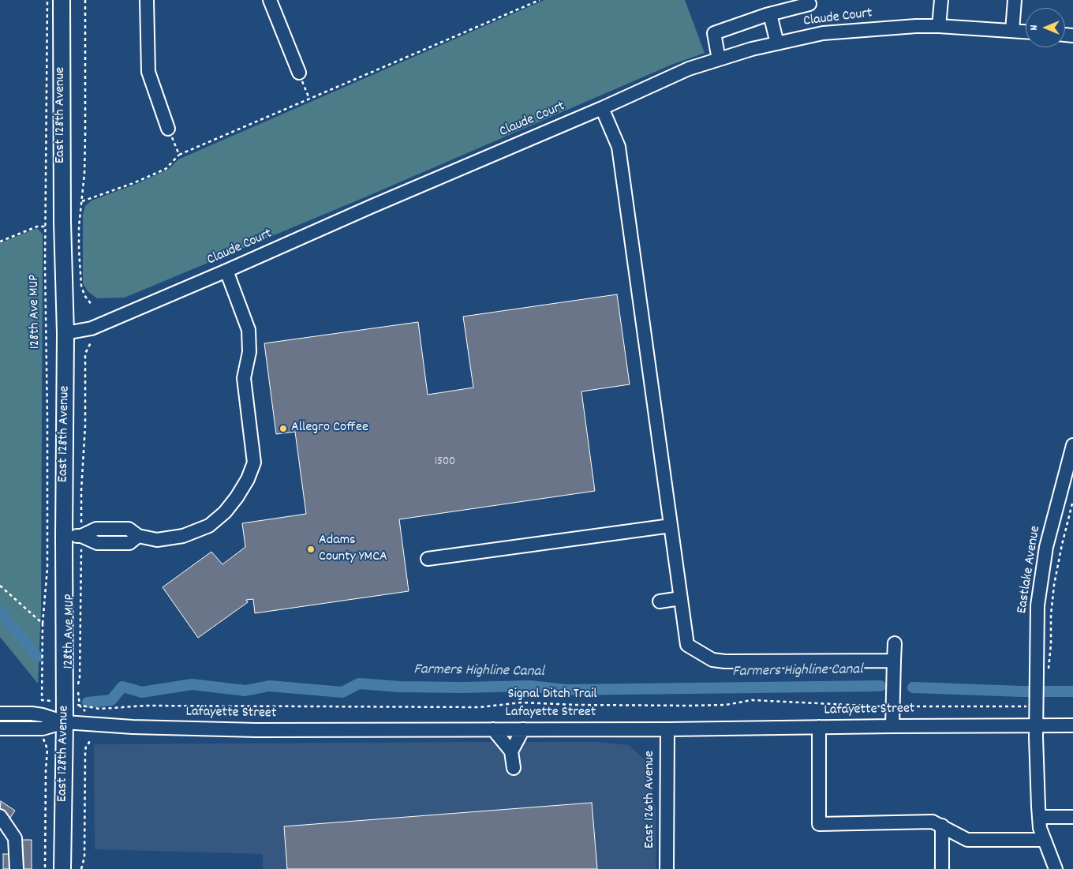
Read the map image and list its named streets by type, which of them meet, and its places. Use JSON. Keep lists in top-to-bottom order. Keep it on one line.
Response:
{"streets":{"main road":["East 128th Avenue"],"street":["Claude Court","Eastlake Avenue","Lafayette Street","East 126th Avenue"],"path":["128th Ave MUP","Signal Ditch Trail"]},"crossings":[["Claude Court","East 128th Avenue"],["East 128th Avenue","Lafayette Street"],["Eastlake Avenue","Lafayette Street"],["Lafayette Street","East 126th Avenue"]],"water":["Farmers Highline Canal"],"places":["Allegro Coffee","Adams County YMCA"],"house_numbers":["1500"],"north":"left"}
